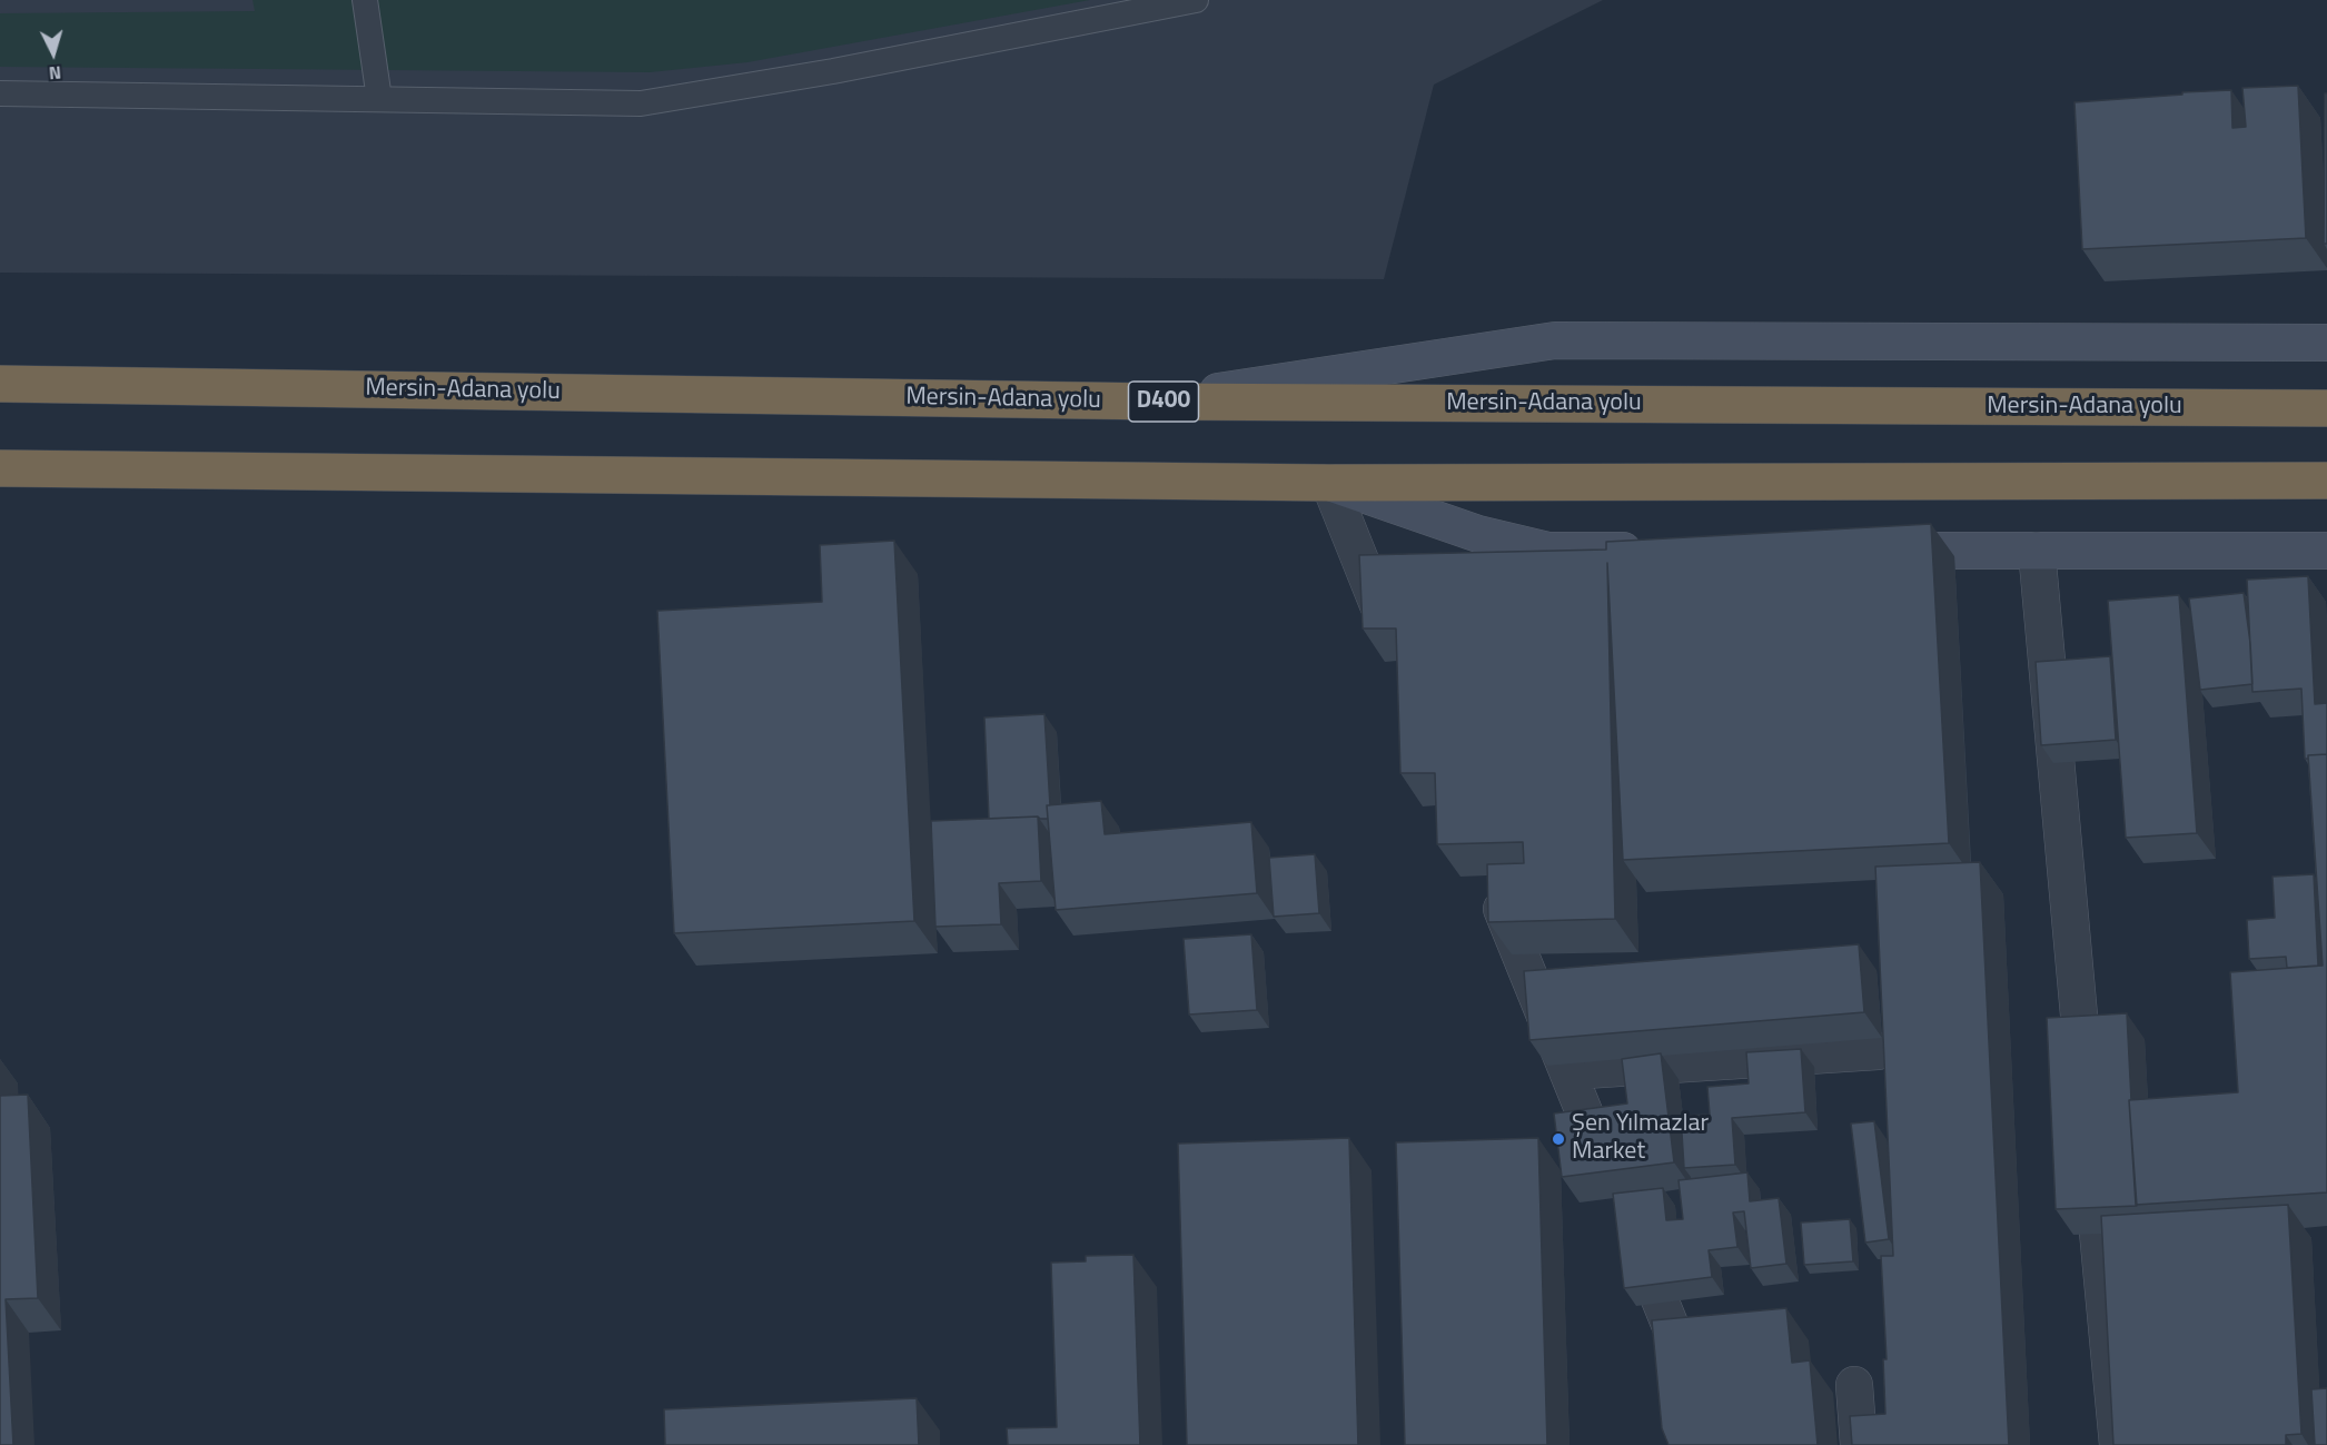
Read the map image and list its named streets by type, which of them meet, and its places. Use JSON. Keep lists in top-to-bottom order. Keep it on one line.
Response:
{"streets":{"highway":["Mersin-Adana yolu","D400"]},"places":["Şen Yılmazlar Market"],"north":"bottom"}
